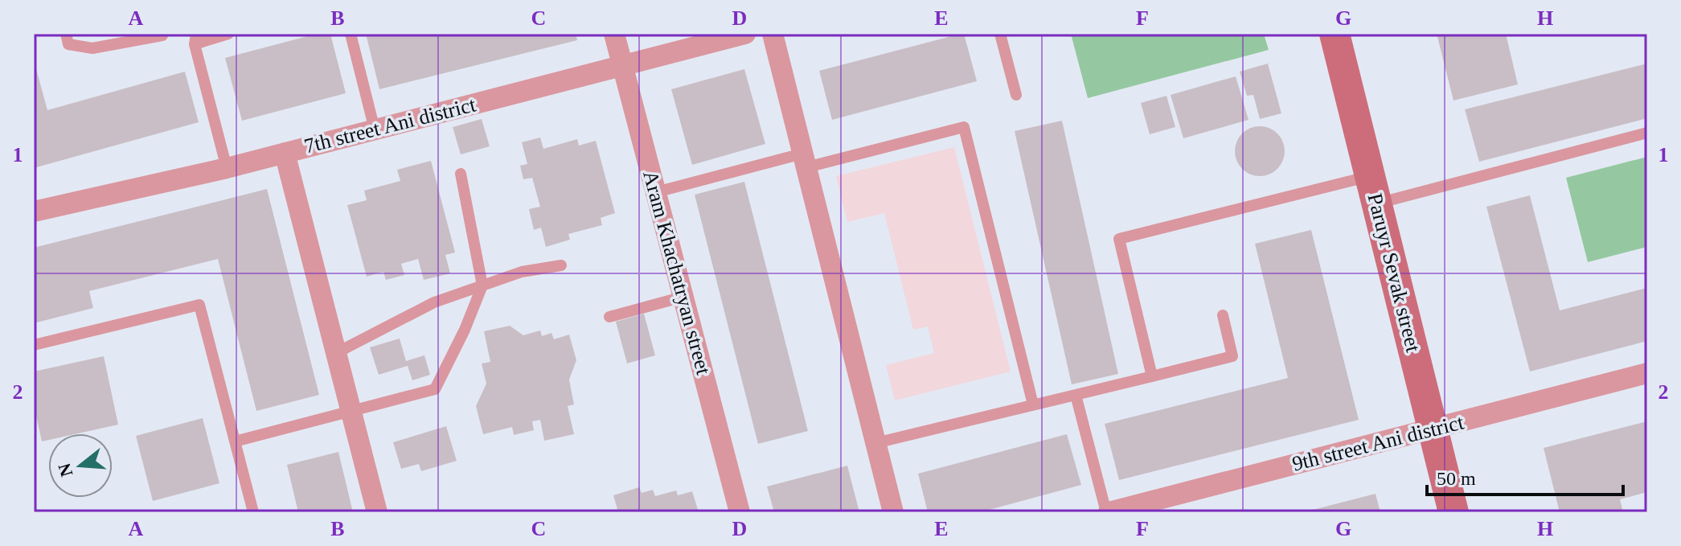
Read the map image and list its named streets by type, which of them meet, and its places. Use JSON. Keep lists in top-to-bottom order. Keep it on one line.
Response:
{"streets":{"street":["7th street Ani district","Aram Khachatryan street","Paruyr Sevak street","9th street Ani district"]},"crossings":[["7th street Ani district","Aram Khachatryan street"],["Paruyr Sevak street","9th street Ani district"]],"scale_bar":"50 m","north":"left","grid":{"columns":["A","B","C","D","E","F","G","H"],"rows":["1","2"]}}
